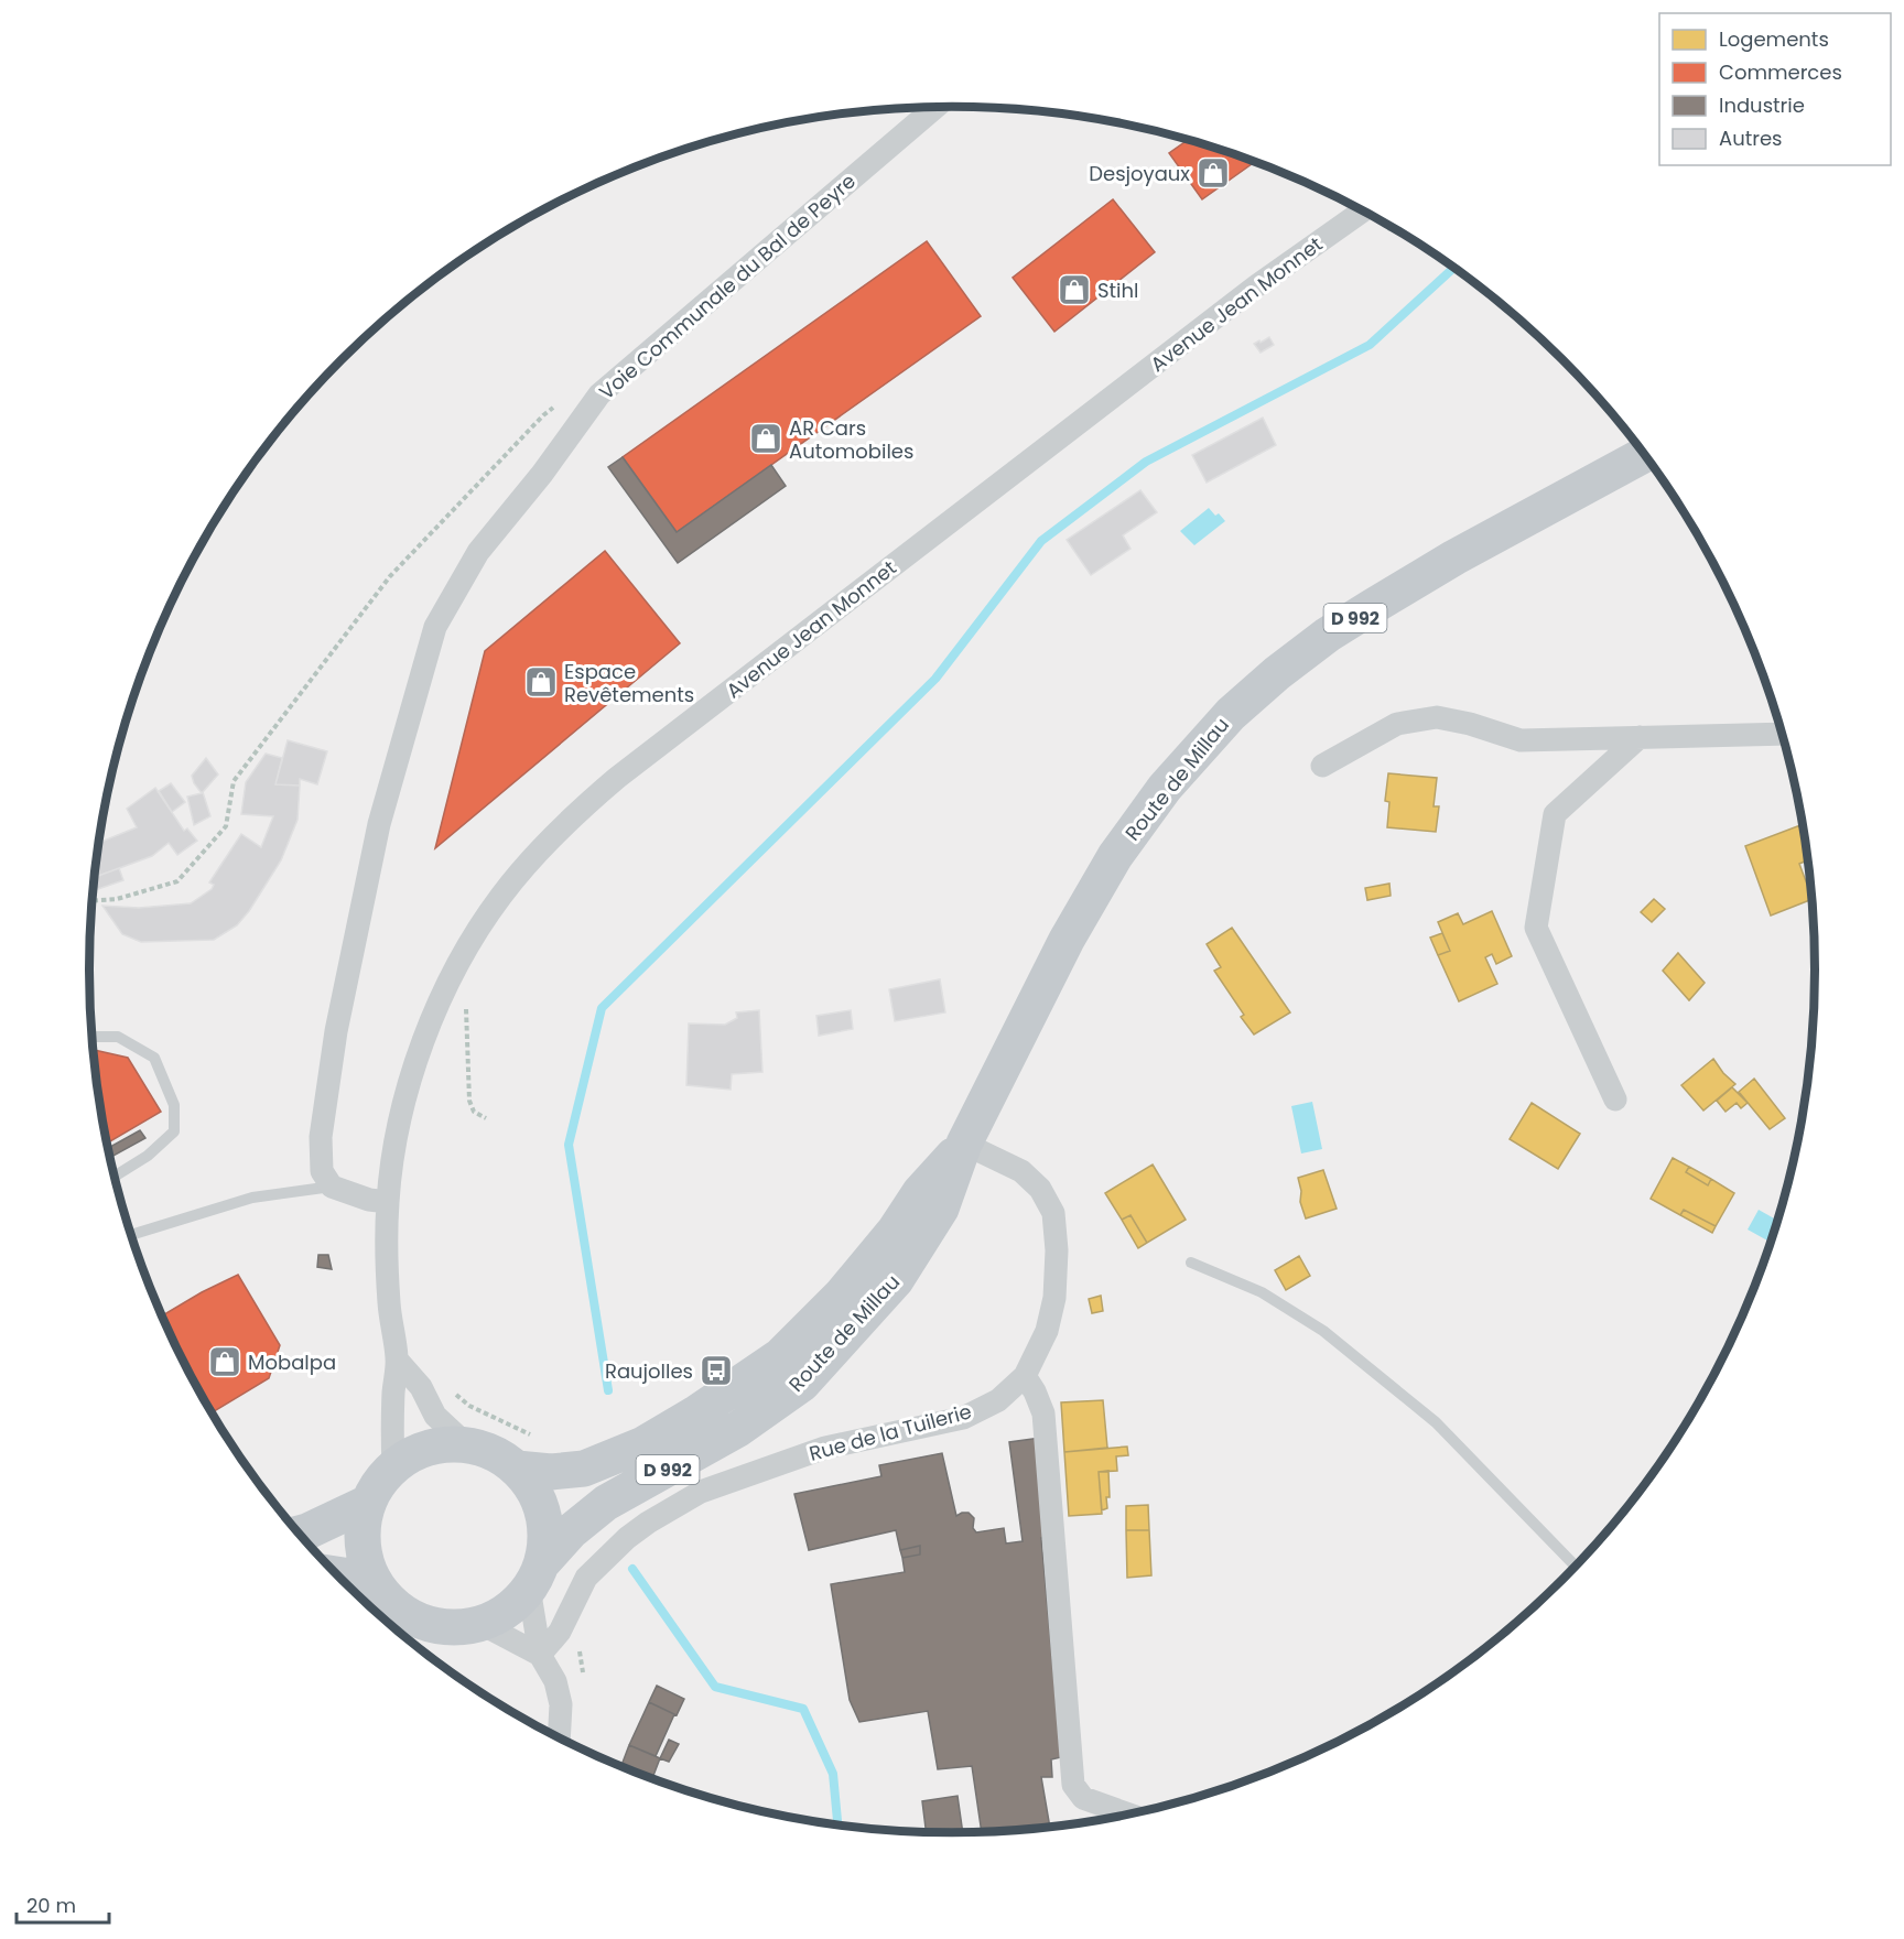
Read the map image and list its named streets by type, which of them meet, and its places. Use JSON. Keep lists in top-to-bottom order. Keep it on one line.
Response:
{"streets":{"main road":["D 992","Route de Millau"],"street":["Voie Communale du Bal de Peyre","Avenue Jean Monnet","Rue de la Tuilerie"]},"crossings":[["Avenue Jean Monnet","Route de Millau"],["Route de Millau","Rue de la Tuilerie"]],"places":{"shop":["Desjoyaux","Stihl","AR Cars Automobiles","Espace Revêtements","Mobalpa"],"bus stop":["Raujolles"]},"legend":["Logements","Commerces","Industrie","Autres"],"scale_bar":"20 m"}
